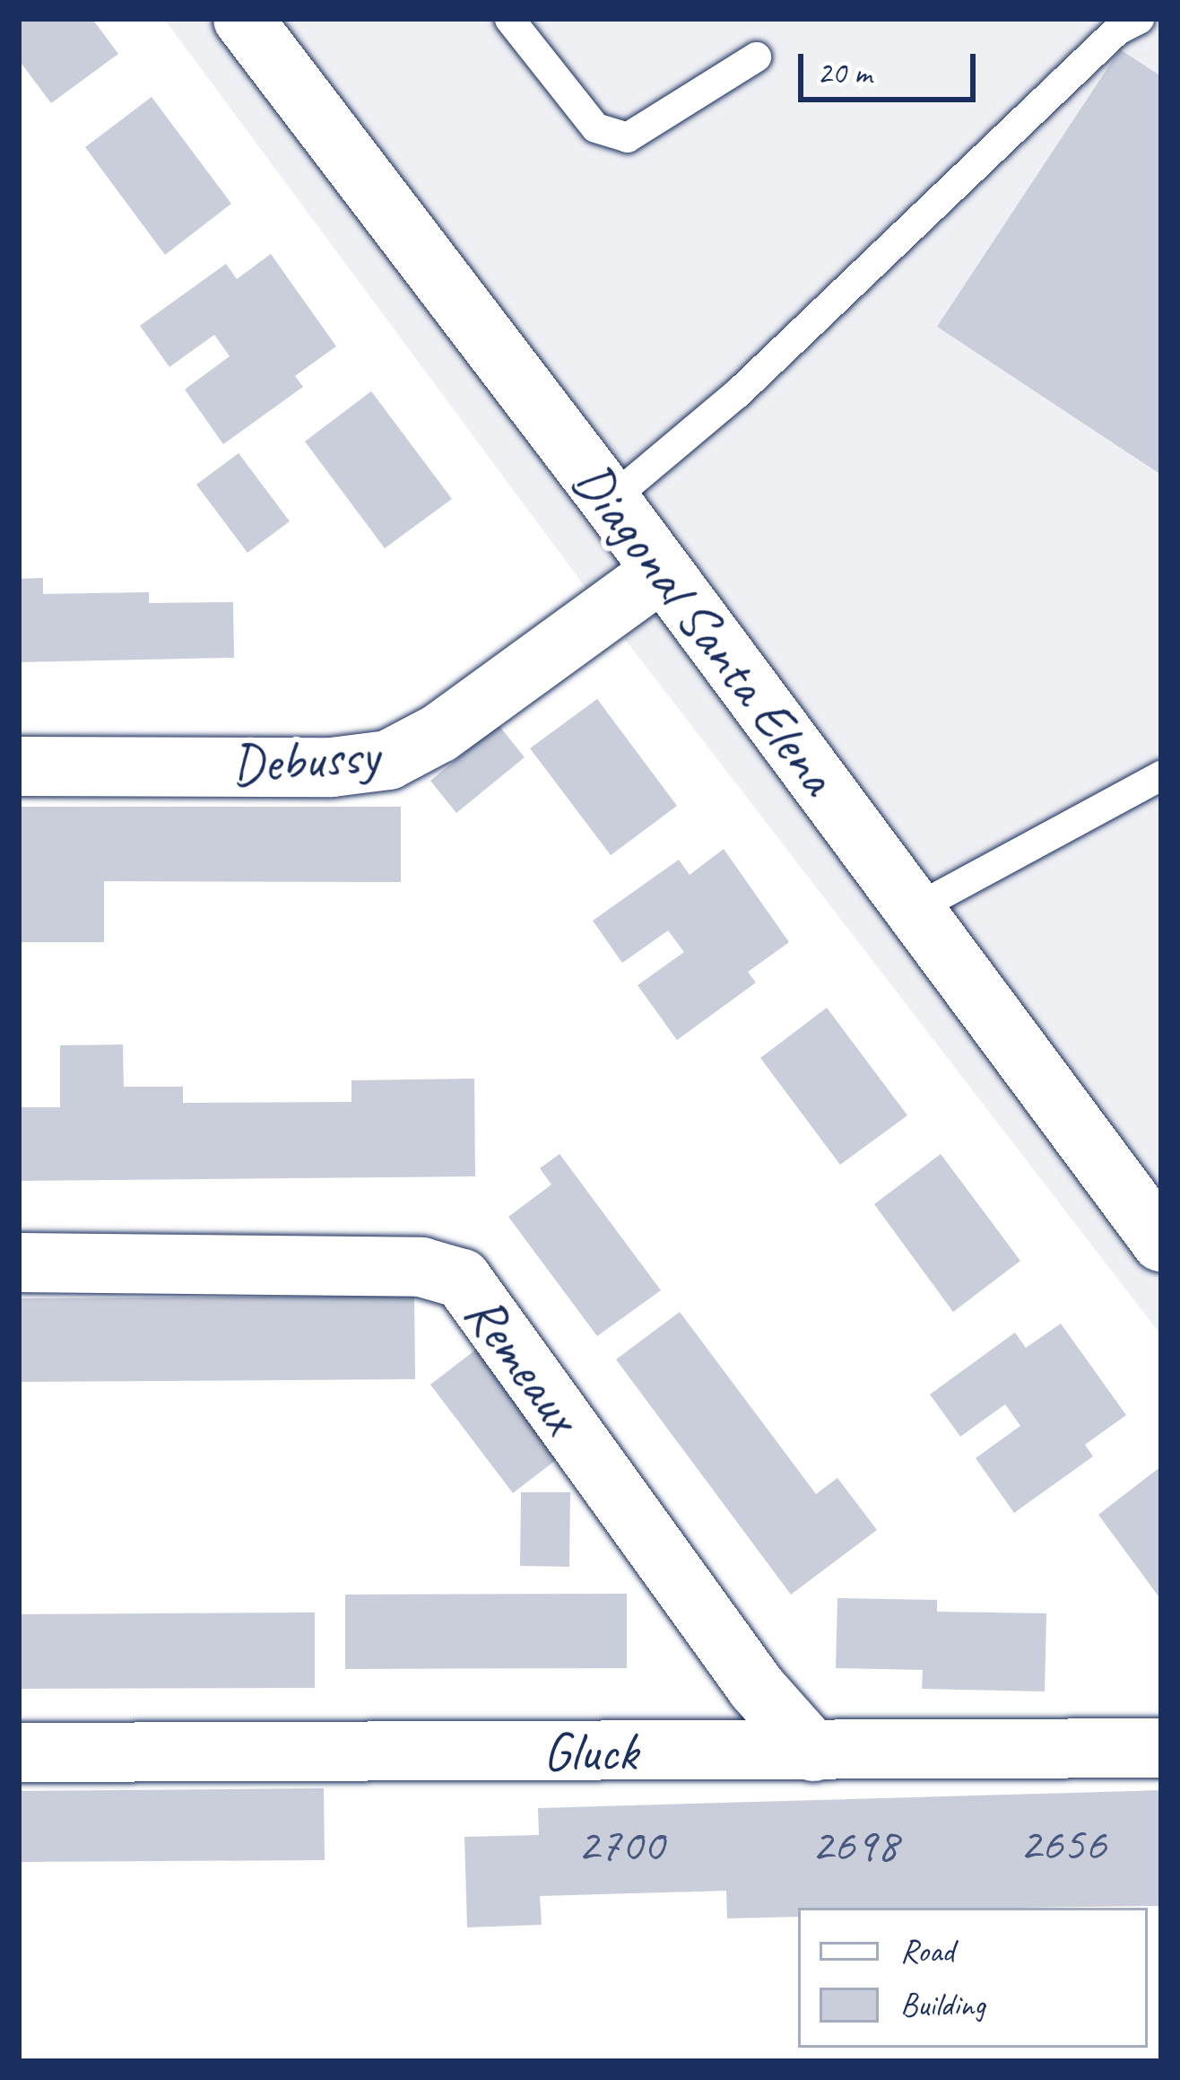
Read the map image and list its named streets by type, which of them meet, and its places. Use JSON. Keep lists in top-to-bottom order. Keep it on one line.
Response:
{"streets":{"street":["Diagonal Santa Elena","Debussy","Remeaux","Gluck"]},"crossings":[["Diagonal Santa Elena","Debussy"],["Remeaux","Gluck"]],"house_numbers":["2656","2700","2698"],"legend":["Road","Building"],"scale_bar":"20 m"}
